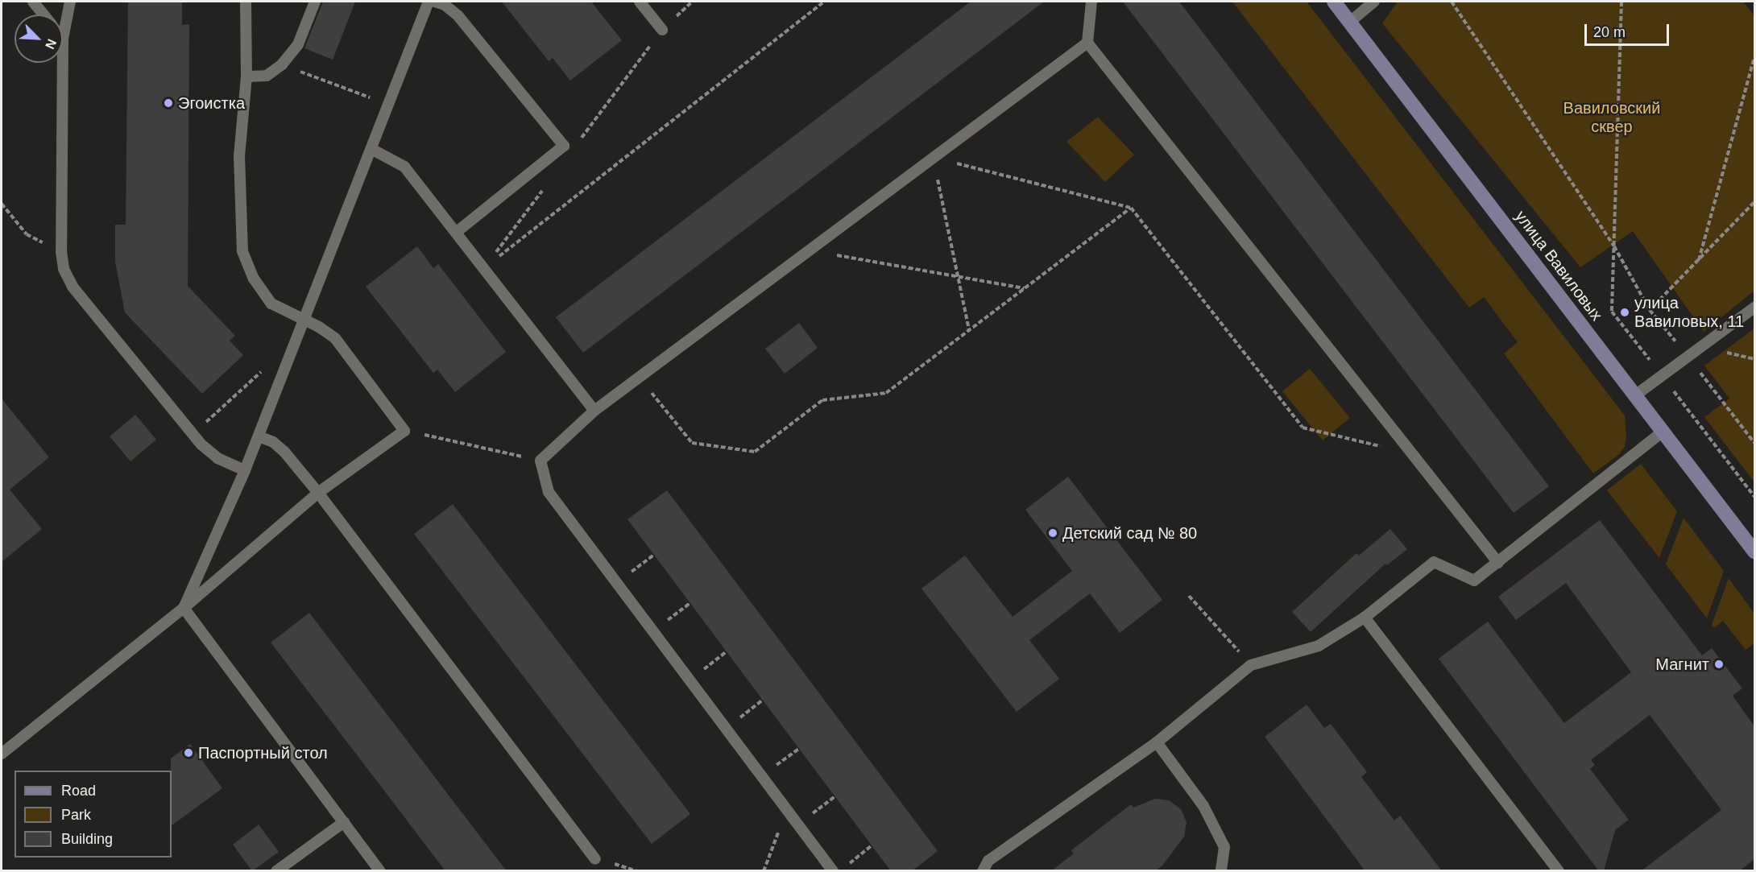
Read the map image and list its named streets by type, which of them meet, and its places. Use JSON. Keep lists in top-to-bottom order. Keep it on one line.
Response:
{"streets":{"street":["улица Вавиловых"]},"parks":["Вавиловский сквер"],"places":["Эгоистка","улица Вавиловых, 11","Детский сад № 80","Магнит","Паспортный стол"],"legend":["Road","Park","Building"],"scale_bar":"20 m","north":"bottom right"}
